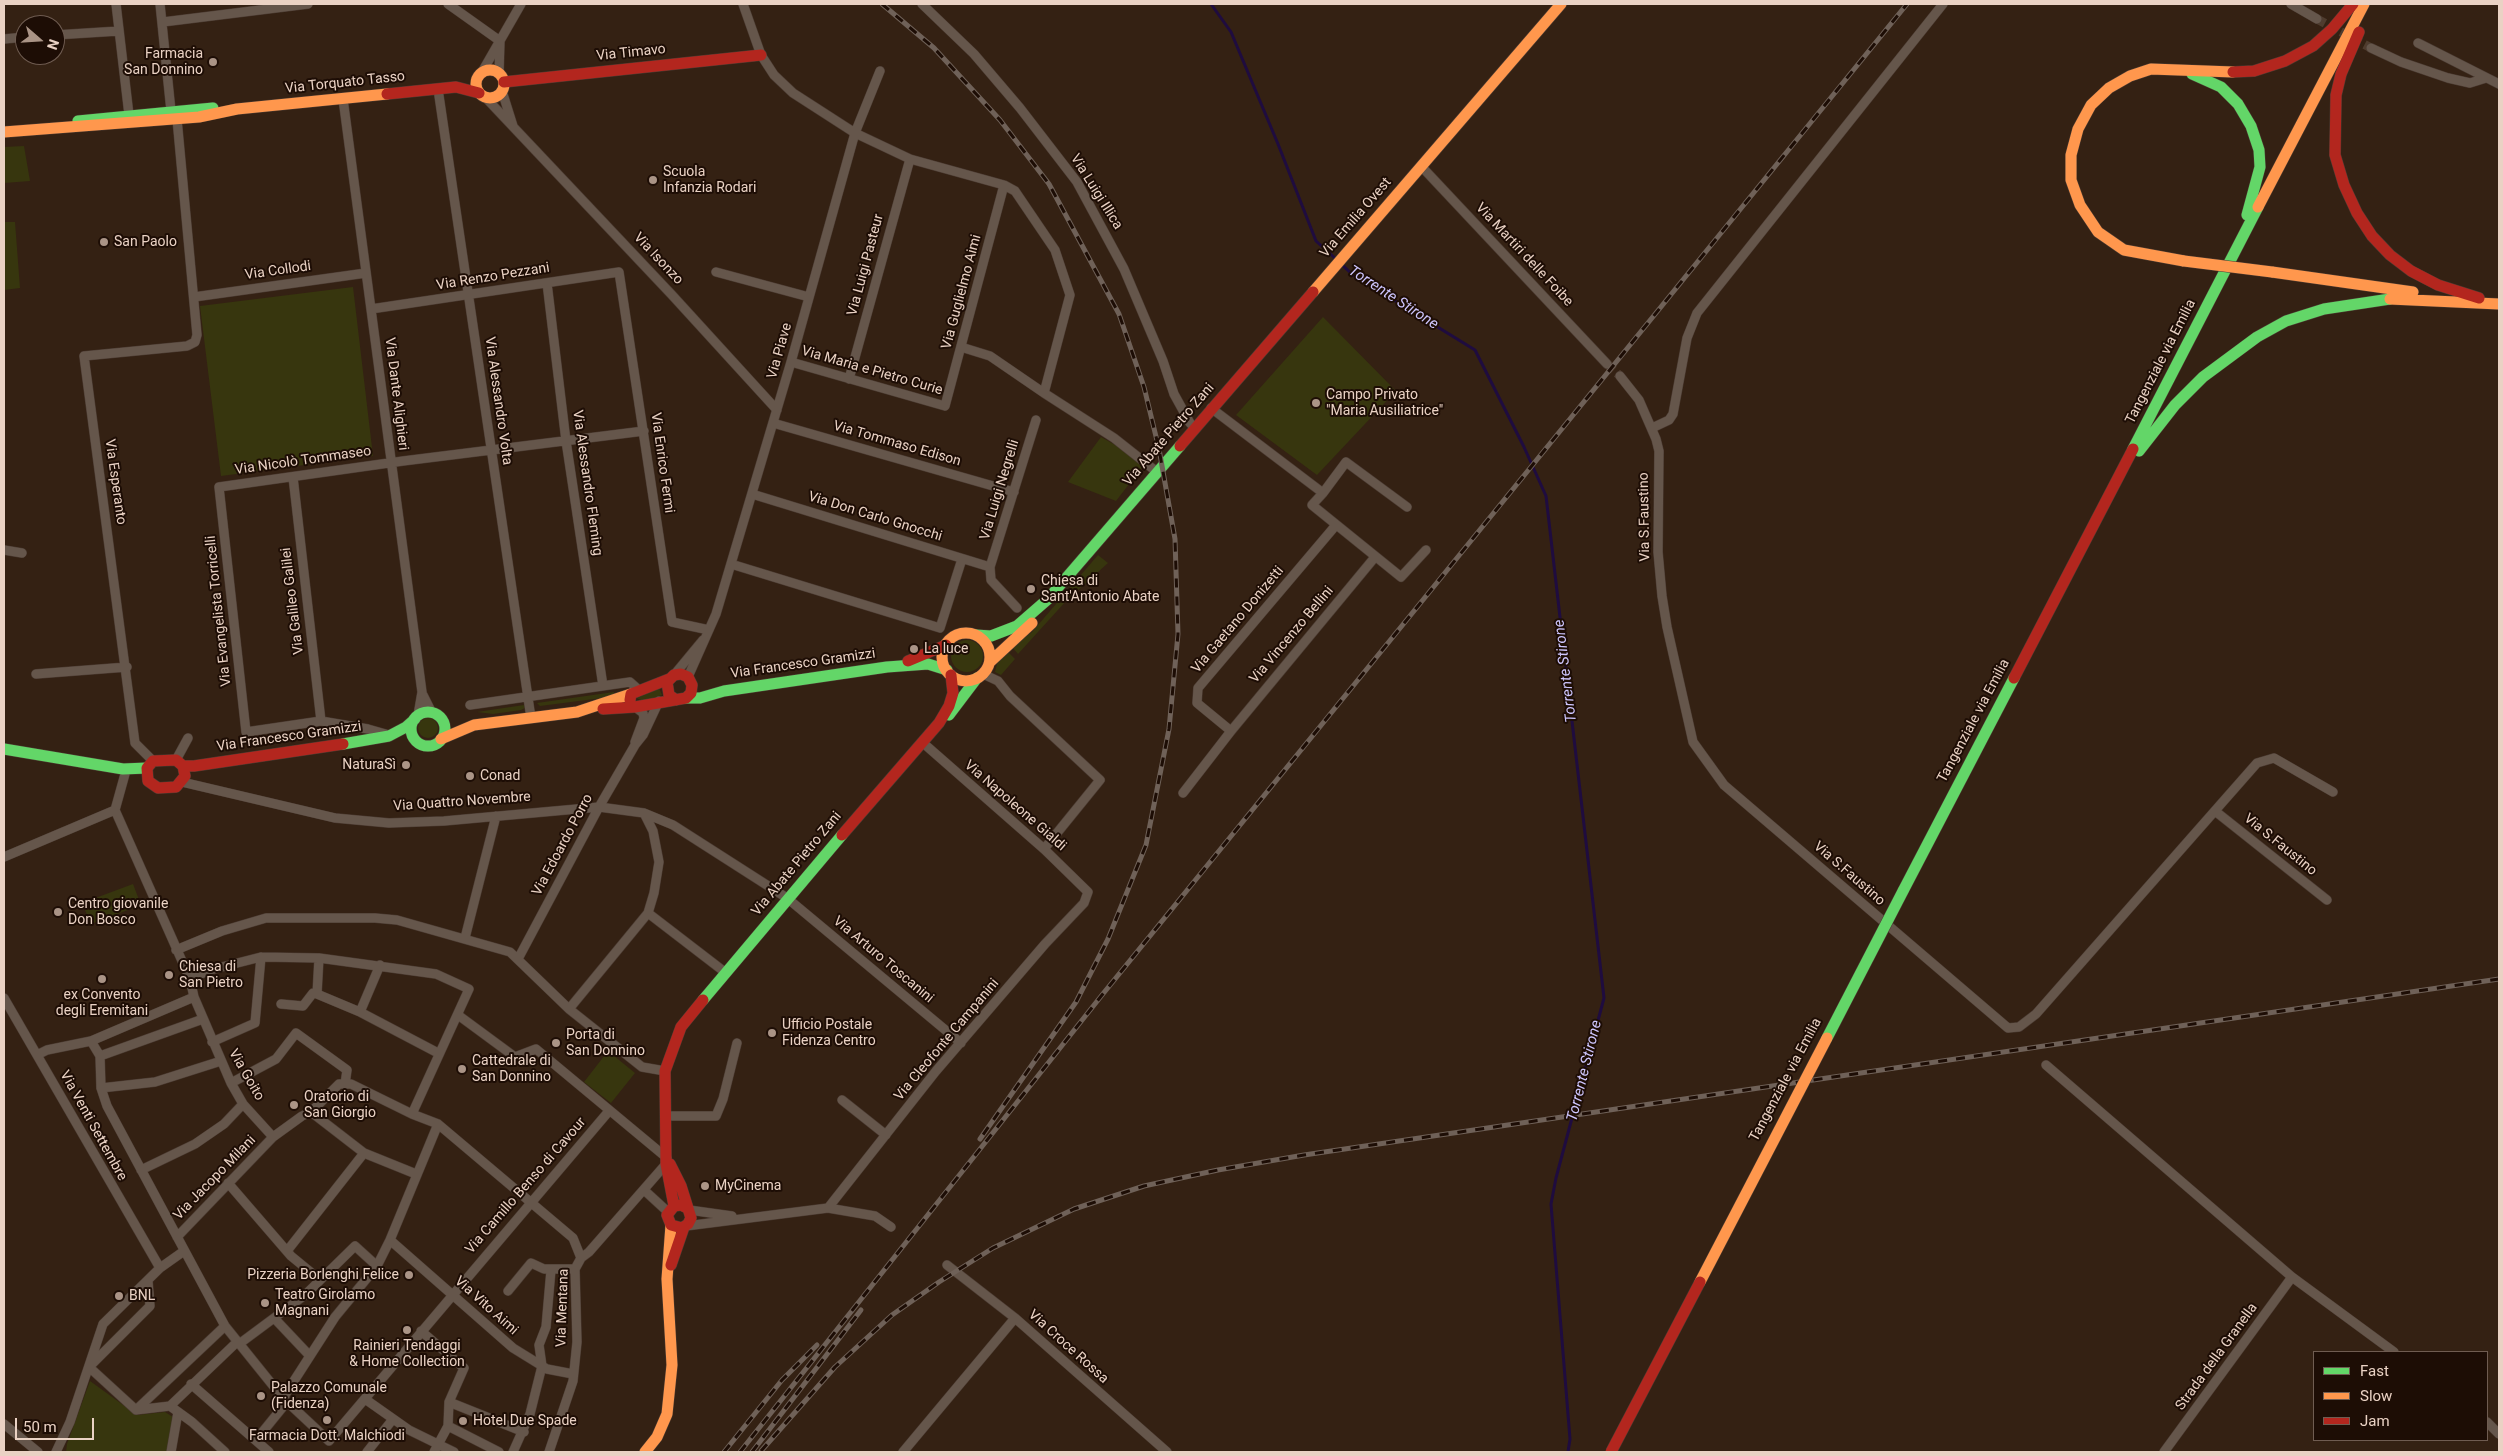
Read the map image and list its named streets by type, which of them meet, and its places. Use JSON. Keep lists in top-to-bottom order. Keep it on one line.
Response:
{"streets":{"main road":["Via Timavo","Via Torquato Tasso","Via Emilia Ovest","Tangenziale via Emilia","Via Abate Pietro Zani","Via Francesco Gramizzi","Via Quattro Novembre"],"street":["Via Luigi Illica","Via Martiri delle Foibe","Via Isonzo","Via Luigi Pasteur","Via Collodi","Via Renzo Pezzani","Via Guglielmo Aimi","Via Piave","Via Maria e Pietro Curie","Via Dante Alighieri","Via Alessandro Volta","Via Tommaso Edison","Via Nicolò Tommaseo","Via Enrico Fermi","Via Esperanto","Via Alessandro Fleming","Via Luigi Negrelli","Via Don Carlo Gnocchi","Via S.Faustino","Via Galileo Galilei","Via Evangelista Torricelli","Via Gaetano Donizetti","Via Vincenzo Bellini","Via Napoleone Gialdi","Via Edoardo Porro","Via Arturo Toscanini","Via Cleofonte Campanini","Via Goito","Via Venti Settembre","Via Jacopo Milani","Via Camillo Benso di Cavour","Via Vito Aimi","Via Mentana","Via Croce Rossa","Strada della Granella"]},"crossings":[["Via Timavo","Via Torquato Tasso"],["Via Timavo","Via Isonzo"],["Via Torquato Tasso","Via Isonzo"],["Via Torquato Tasso","Via Dante Alighieri"],["Via Torquato Tasso","Via Alessandro Volta"],["Via Luigi Illica","Via Abate Pietro Zani"],["Via Emilia Ovest","Via Martiri delle Foibe"],["Via Emilia Ovest","Via Abate Pietro Zani"],["Via Isonzo","Via Piave"],["Via Luigi Pasteur","Via Maria e Pietro Curie"],["Via Collodi","Via Dante Alighieri"],["Via Collodi","Via Esperanto"],["Via Renzo Pezzani","Via Dante Alighieri"],["Via Renzo Pezzani","Via Alessandro Volta"],["Via Renzo Pezzani","Via Enrico Fermi"],["Via Renzo Pezzani","Via Alessandro Fleming"],["Via Guglielmo Aimi","Via Maria e Pietro Curie"],["Via Piave","Via Maria e Pietro Curie"],["Via Piave","Via Tommaso Edison"],["Via Piave","Via Enrico Fermi"],["Via Piave","Via Don Carlo Gnocchi"],["Via Piave","Via Francesco Gramizzi"],["Via Dante Alighieri","Via Nicolò Tommaseo"],["Via Dante Alighieri","Via Francesco Gramizzi"],["Via Alessandro Volta","Via Nicolò Tommaseo"],["Via Alessandro Volta","Via Francesco Gramizzi"],["Via Abate Pietro Zani","Via Francesco Gramizzi"],["Via Abate Pietro Zani","Via Napoleone Gialdi"],["Via Abate Pietro Zani","Via Arturo Toscanini"],["Via Tommaso Edison","Via Luigi Negrelli"],["Via Nicolò Tommaseo","Via Enrico Fermi"],["Via Nicolò Tommaseo","Via Alessandro Fleming"],["Via Nicolò Tommaseo","Via Galileo Galilei"],["Via Nicolò Tommaseo","Via Evangelista Torricelli"],["Via Esperanto","Via Quattro Novembre"],["Via Luigi Negrelli","Via Don Carlo Gnocchi"],["Via Galileo Galilei","Via Evangelista Torricelli"],["Via Gaetano Donizetti","Via Vincenzo Bellini"],["Via Francesco Gramizzi","Via Quattro Novembre"],["Via Francesco Gramizzi","Via Edoardo Porro"],["Via Quattro Novembre","Via Edoardo Porro"],["Via Quattro Novembre","Via Arturo Toscanini"],["Via Napoleone Gialdi","Via Cleofonte Campanini"],["Via Arturo Toscanini","Via Cleofonte Campanini"],["Via Goito","Via Jacopo Milani"],["Via Camillo Benso di Cavour","Via Vito Aimi"],["Via Vito Aimi","Via Mentana"]],"water":["Torrente Stirone"],"places":["Farmacia San Donnino","Scuola Infanzia Rodari","San Paolo","Campo Privato \"Maria Ausiliatrice\"","Chiesa di Sant'Antonio Abate","La luce","NaturaSì","Conad","Centro giovanile Don Bosco","Chiesa di San Pietro","ex Convento degli Eremitani","Ufficio Postale Fidenza Centro","Porta di San Donnino","Cattedrale di San Donnino","Oratorio di San Giorgio","MyCinema","Pizzeria Borlenghi Felice","BNL","Teatro Girolamo Magnani","Rainieri Tendaggi & Home Collection","Palazzo Comunale (Fidenza)","Farmacia Dott. Malchiodi","Hotel Due Spade"],"legend":["Fast","Slow","Jam"],"scale_bar":"50 m","north":"right"}
